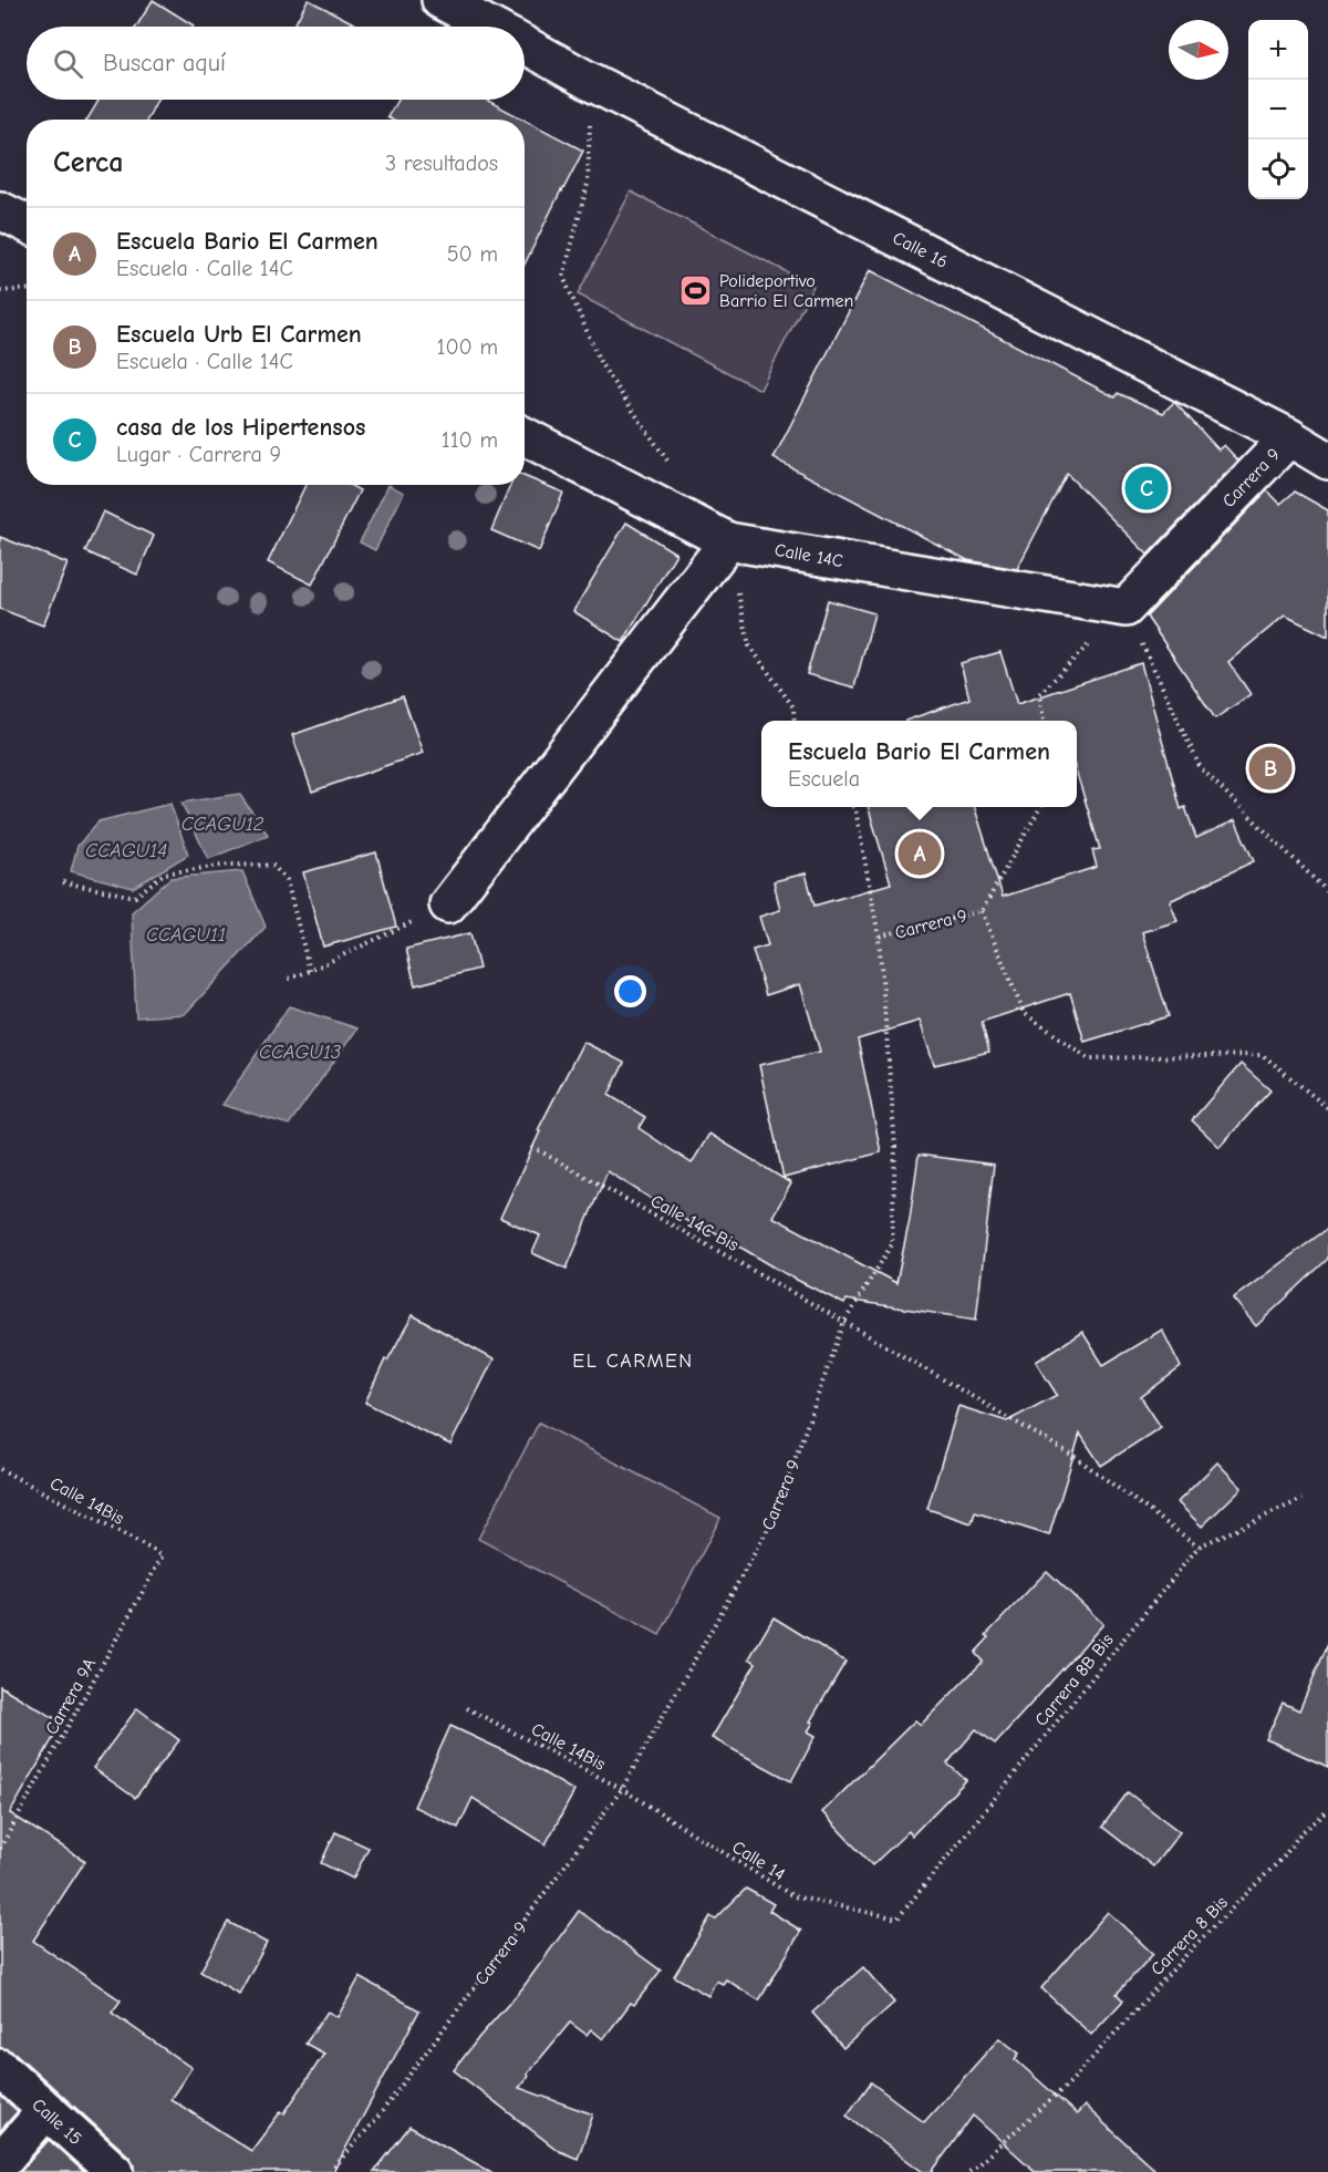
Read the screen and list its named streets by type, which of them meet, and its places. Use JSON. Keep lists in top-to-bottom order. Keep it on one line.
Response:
{"streets":{"street":["Calle 16","Carrera 9","Calle 14C","Calle 15"],"path":["Calle 14C Bis","Calle 14Bis","Carrera 8B Bis","Carrera 9A","Calle 14","Carrera 8 Bis"]},"crossings":[["Calle 16","Carrera 9"],["Carrera 9","Calle 14C"],["Carrera 9","Calle 14C Bis"],["Carrera 9","Calle 14Bis"],["Carrera 9","Calle 14"],["Calle 14C Bis","Carrera 8B Bis"],["Calle 14Bis","Carrera 9A"],["Calle 14Bis","Calle 14"],["Carrera 8B Bis","Calle 14"]],"districts":["EL CARMEN"],"water":["CCAGU12","CCAGU14","CCAGU11","CCAGU13"],"places":{"sports":["Polideportivo Barrio El Carmen"]},"north":"right","page":{"map_buttons":["+","−"],"search":"Buscar aquí","heading":["Cerca","3 resultados"],"list":[{"mark":"A","name":"Escuela Bario El Carmen","note":"Escuela · Calle 14C","value":"50 m"},{"mark":"B","name":"Escuela Urb El Carmen","note":"Escuela · Calle 14C","value":"100 m"},{"mark":"C","name":"casa de los Hipertensos","note":"Lugar · Carrera 9","value":"110 m"}],"pins":["C","B","A"],"popup":["Escuela Bario El Carmen","Escuela"]}}
